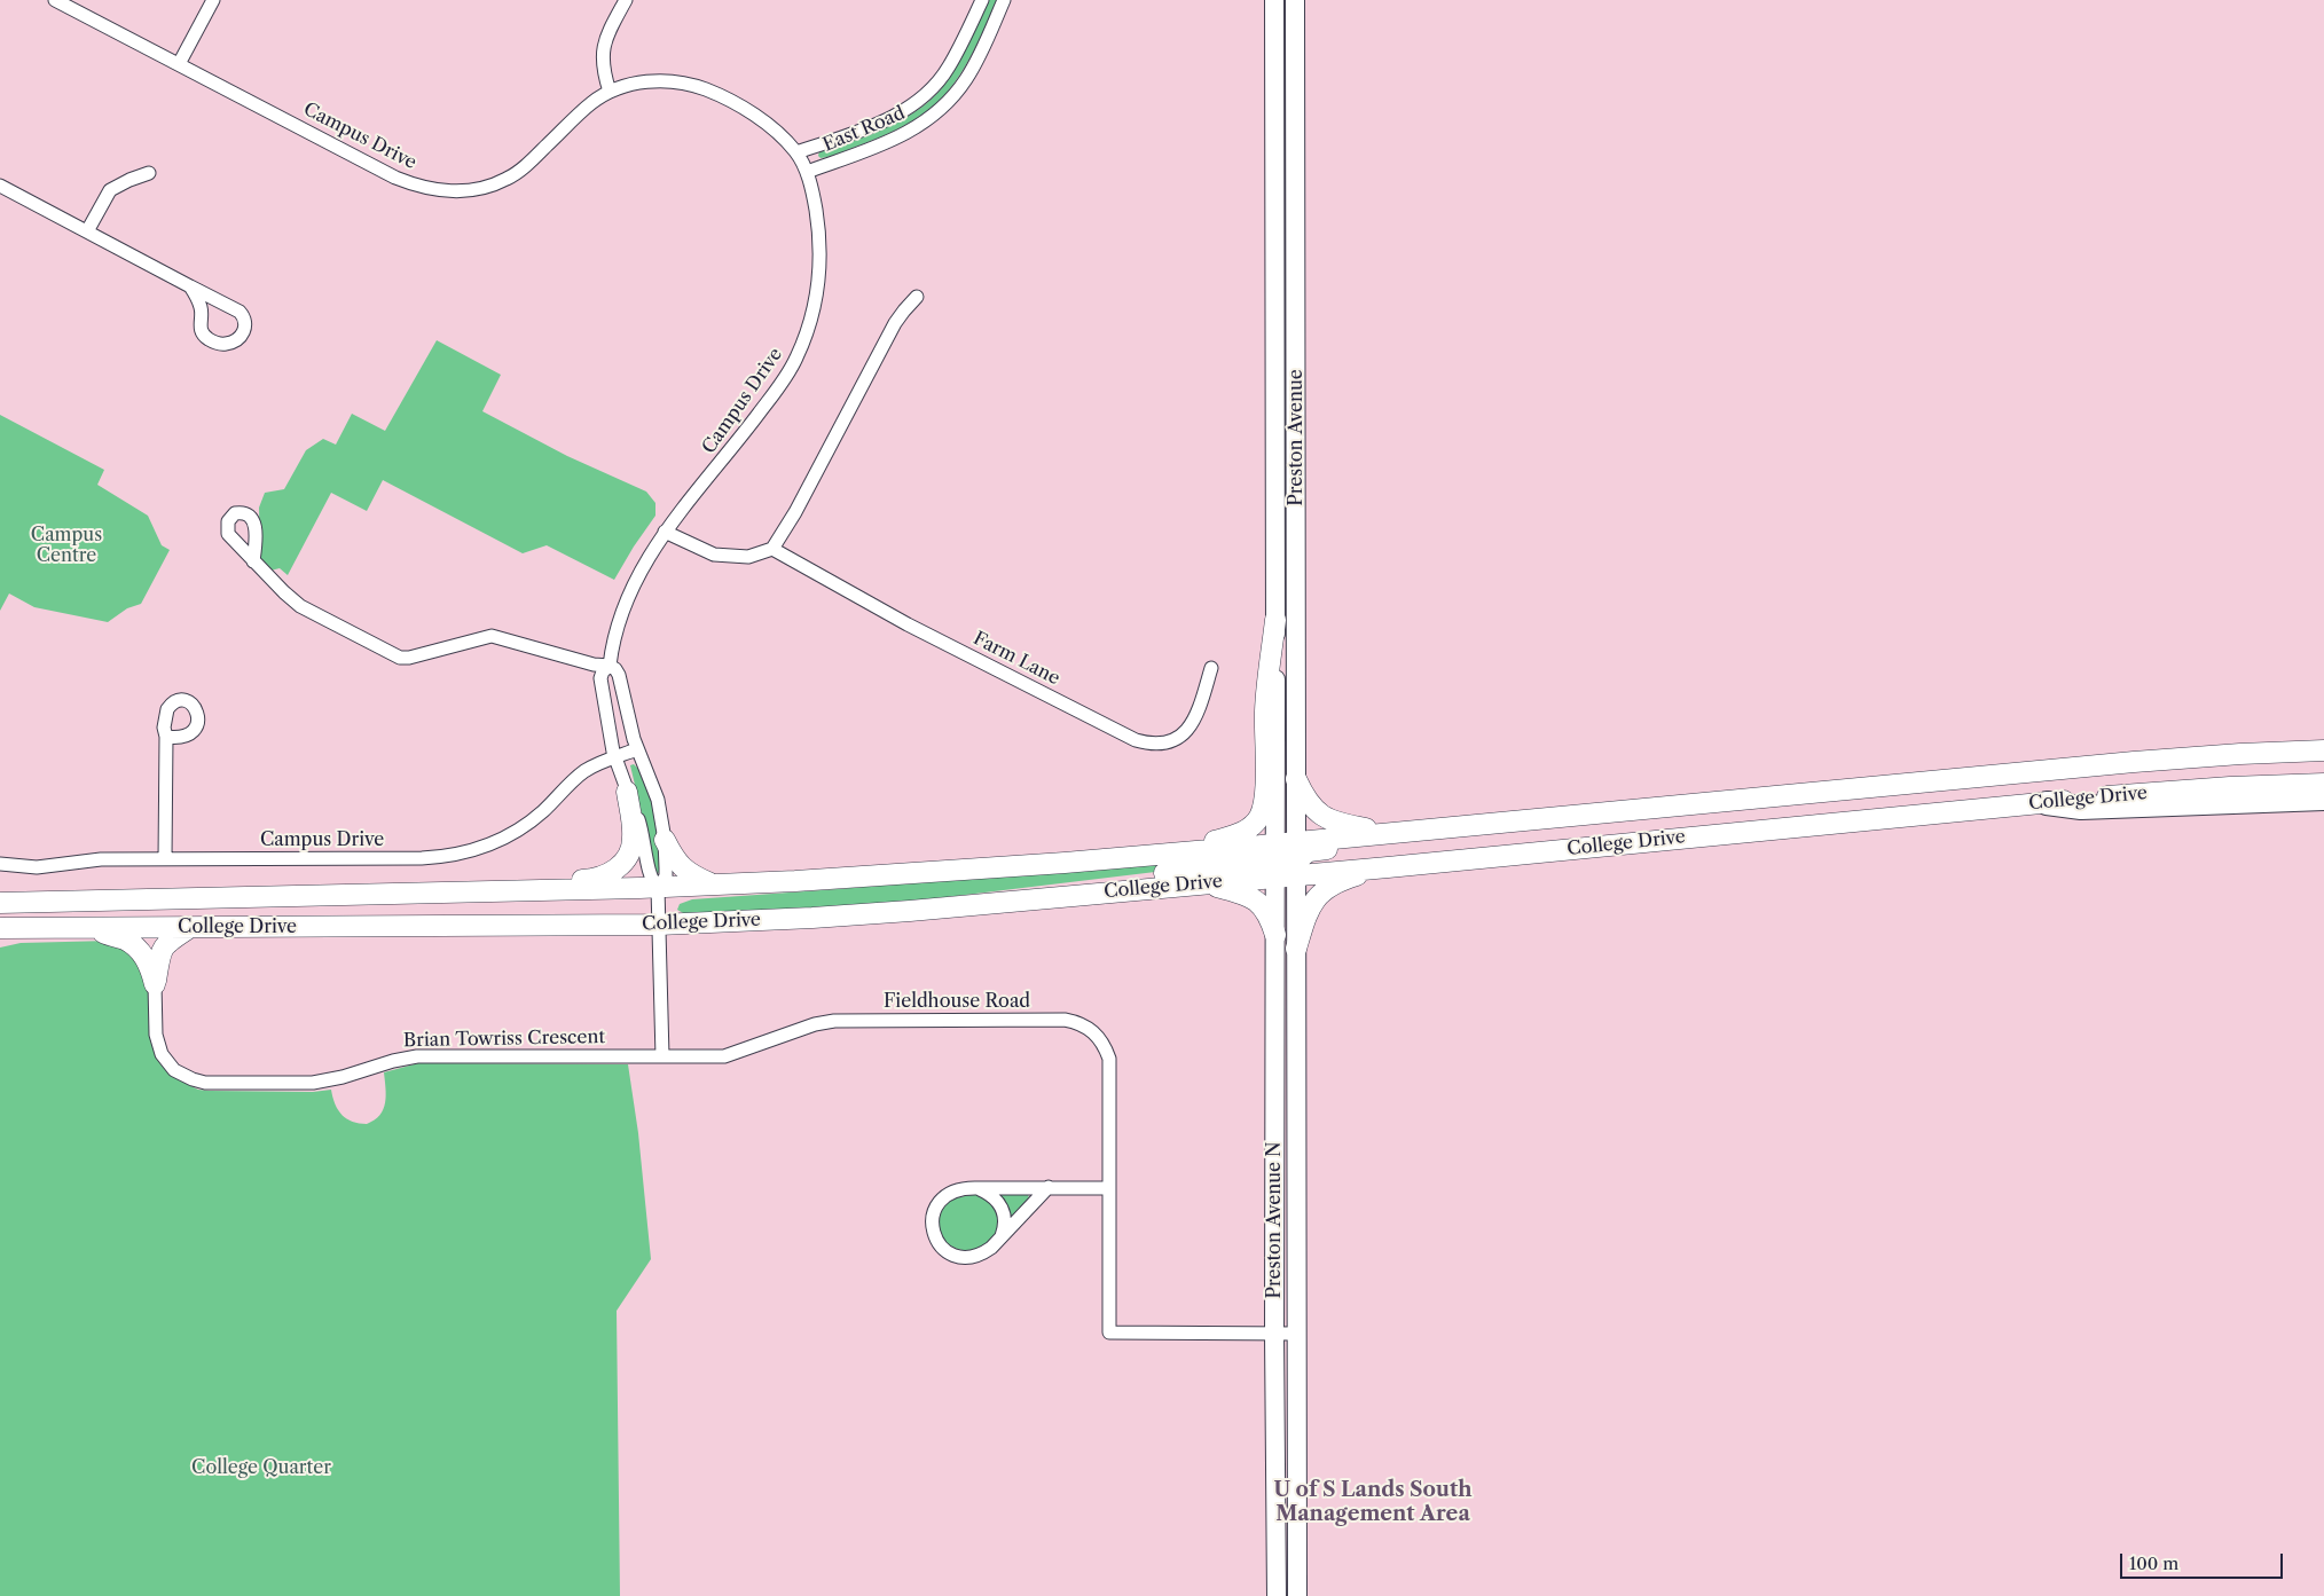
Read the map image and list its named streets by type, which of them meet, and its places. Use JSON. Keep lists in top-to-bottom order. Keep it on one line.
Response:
{"streets":{"main road":["Preston Avenue","College Drive","Preston Avenue N"],"street":["East Road","Campus Drive","Farm Lane","Fieldhouse Road","Brian Towriss Crescent"]},"crossings":[["East Road","Campus Drive"],["Campus Drive","College Drive"],["Preston Avenue","College Drive"],["Preston Avenue","Preston Avenue N"],["College Drive","Preston Avenue N"],["Fieldhouse Road","Brian Towriss Crescent"],["Fieldhouse Road","Preston Avenue N"]],"districts":["U of S Lands South Management Area"],"parks":["Campus Centre","College Quarter"],"scale_bar":"100 m"}
